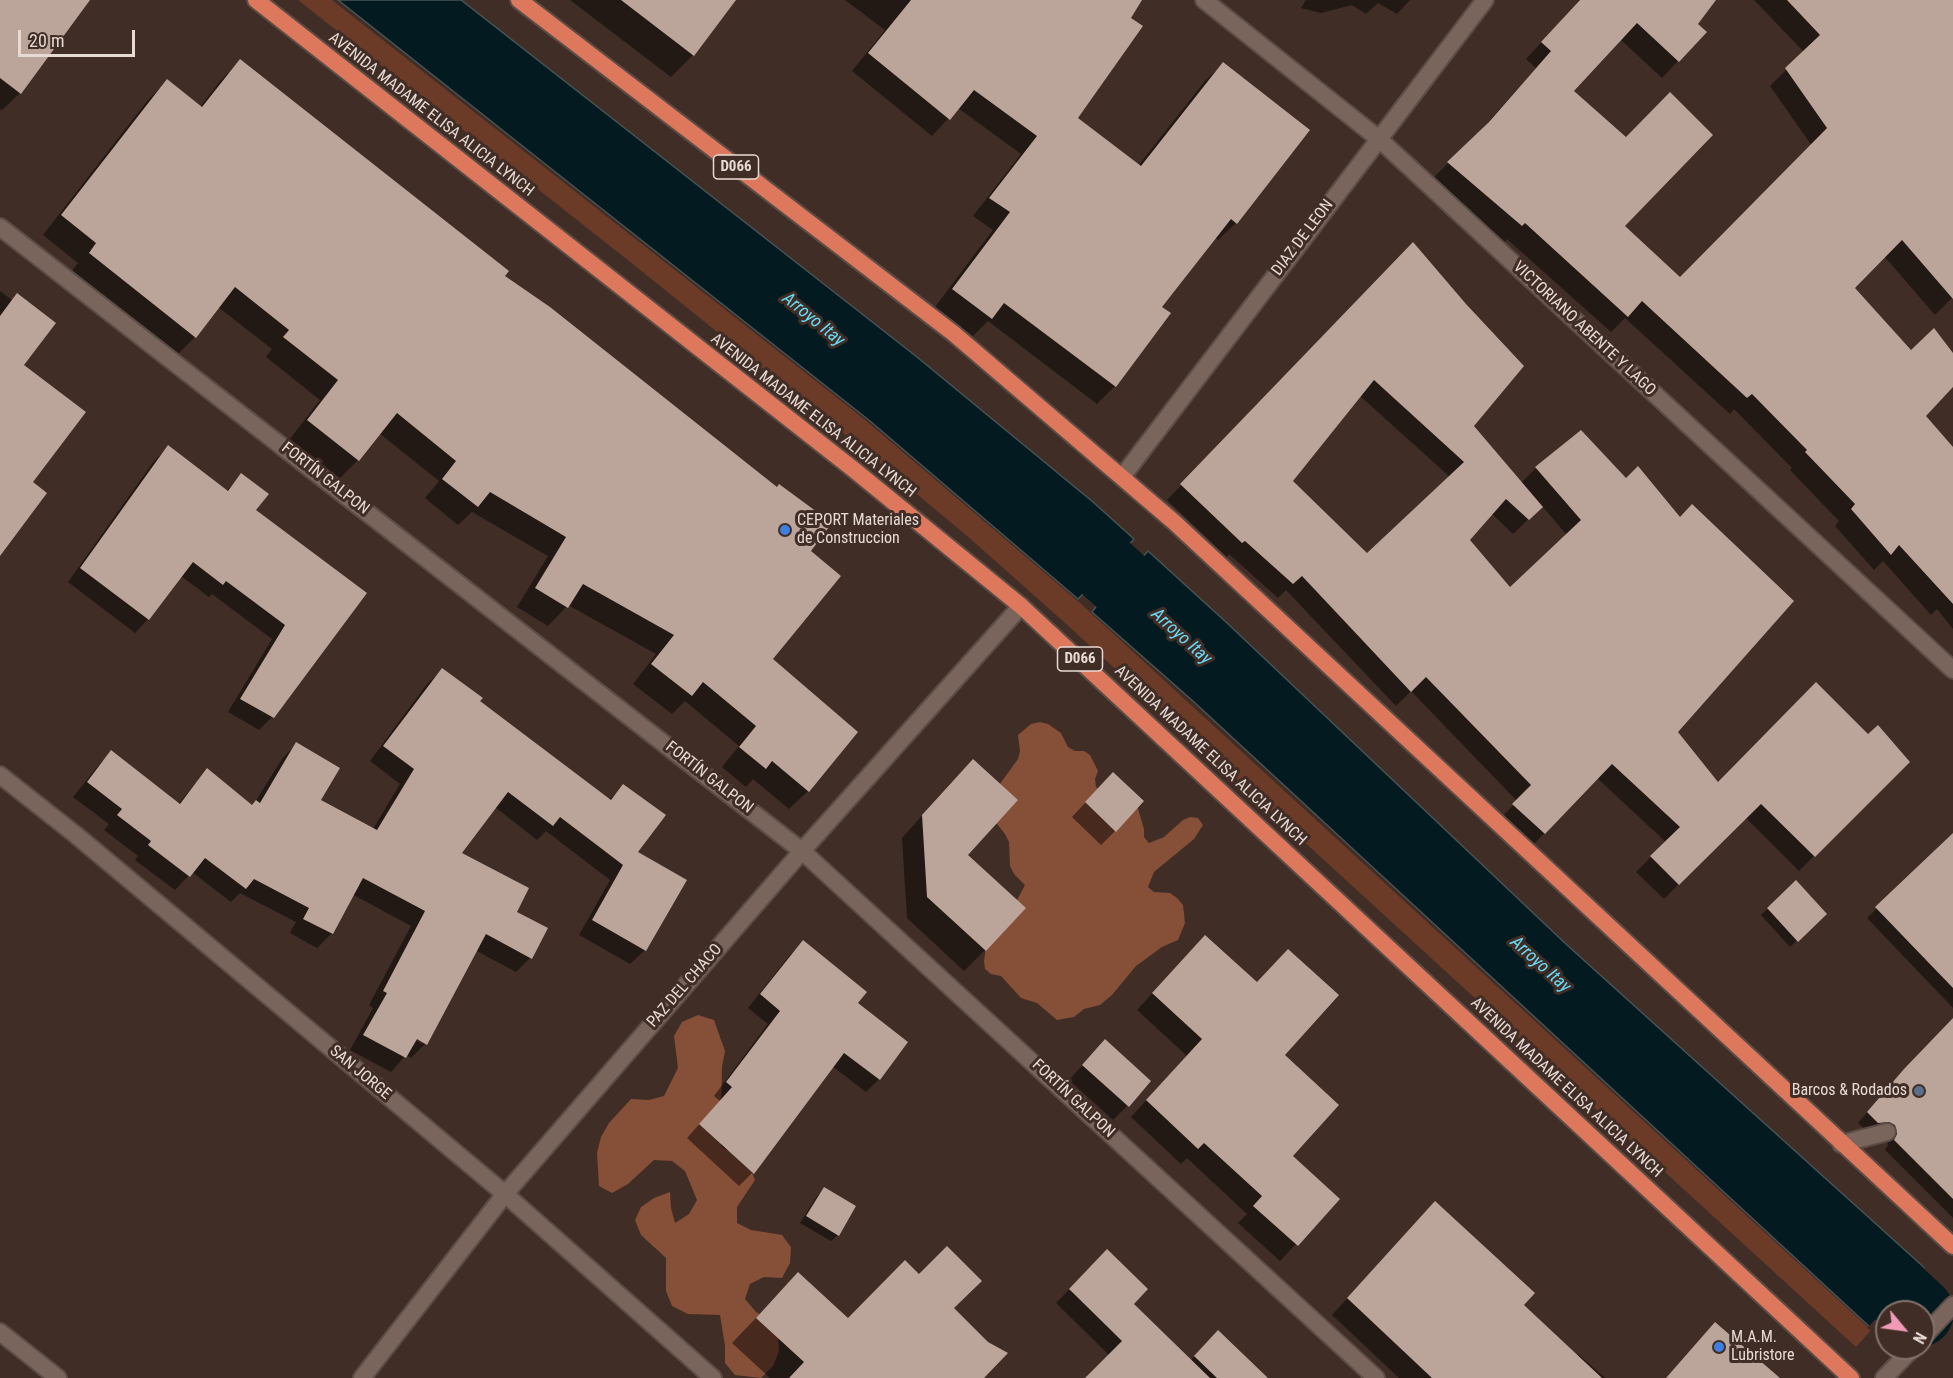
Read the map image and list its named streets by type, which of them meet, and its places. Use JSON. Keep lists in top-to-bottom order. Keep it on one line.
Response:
{"streets":{"highway":["AVENIDA MADAME ELISA ALICIA LYNCH","D066"],"street":["DIAZ DE LEON","VICTORIANO ABENTE Y LAGO","FORTÍN GALPON","PAZ DEL CHACO","SAN JORGE"]},"crossings":[["AVENIDA MADAME ELISA ALICIA LYNCH","PAZ DEL CHACO"],["D066","DIAZ DE LEON"],["DIAZ DE LEON","VICTORIANO ABENTE Y LAGO"],["FORTÍN GALPON","PAZ DEL CHACO"],["PAZ DEL CHACO","SAN JORGE"]],"water":["Arroyo Itay"],"places":["CEPORT Materiales de Construccion","Barcos & Rodados","M.A.M. Lubristore"],"scale_bar":"20 m","north":"bottom right"}
